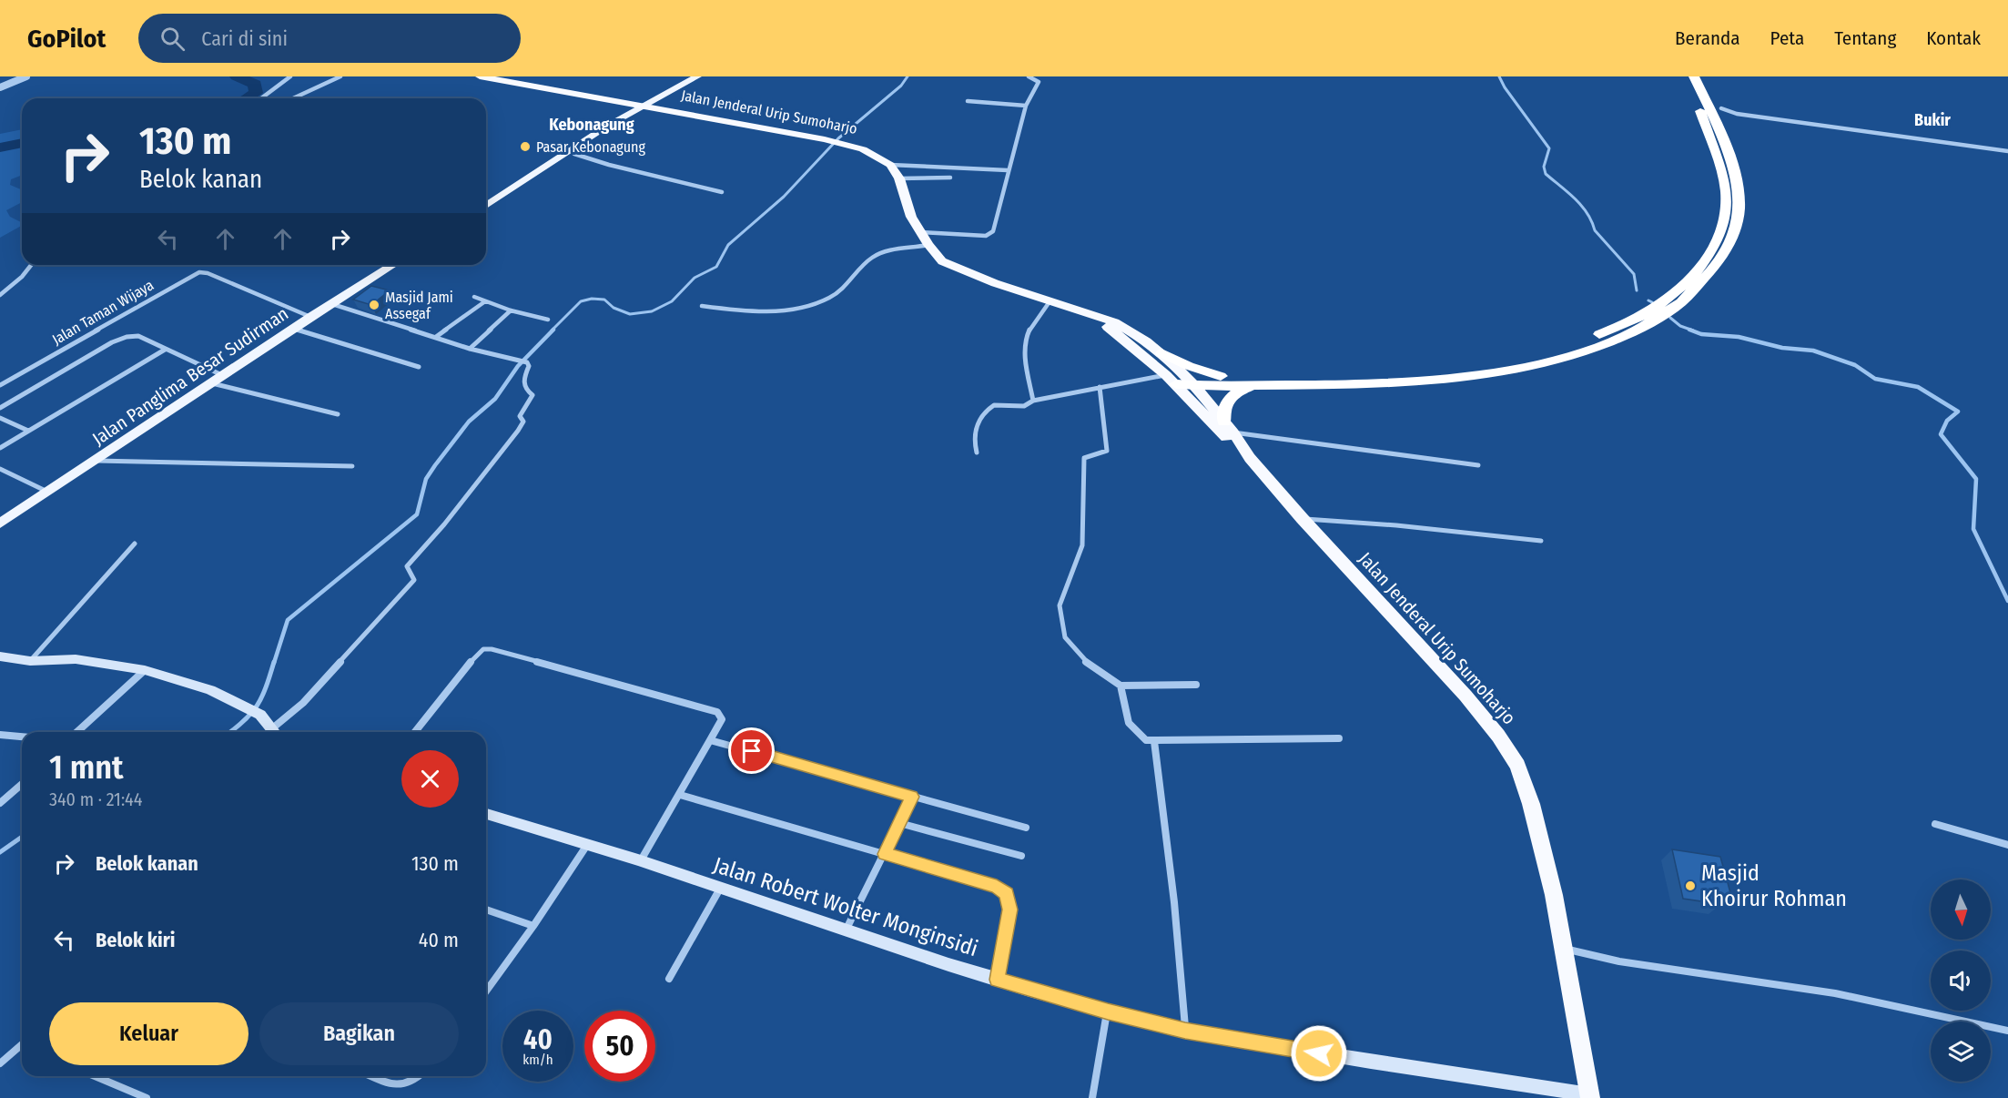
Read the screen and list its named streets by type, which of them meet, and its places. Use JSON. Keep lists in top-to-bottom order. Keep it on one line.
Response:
{"streets":{"highway":["Jalan Jenderal Urip Sumoharjo"],"main road":["Jalan Panglima Besar Sudirman","Jalan Robert Wolter Monginsidi"],"street":["Jalan Taman Wijaya"]},"crossings":[["Jalan Jenderal Urip Sumoharjo","Jalan Robert Wolter Monginsidi"],["Jalan Taman Wijaya","Jalan Panglima Besar Sudirman"]],"districts":["Bukir","Kebonagung"],"places":["Pasar Kebonagung","Masjid Jami Assegaf","Masjid Khoirur Rohman"],"north":"bottom","page":{"header":"GoPilot","search":"Cari di sini","nav":["Beranda","Peta","Tentang","Kontak"],"turn":["130 m","Belok kanan"],"heading":["1 mnt","340 m · 21:44"],"list":[{"name":"Belok kanan","value":"130 m"},{"name":"Belok kiri","value":"40 m"}],"buttons":["Keluar","Bagikan"],"speed":"40 km/h","limit":"50"}}
